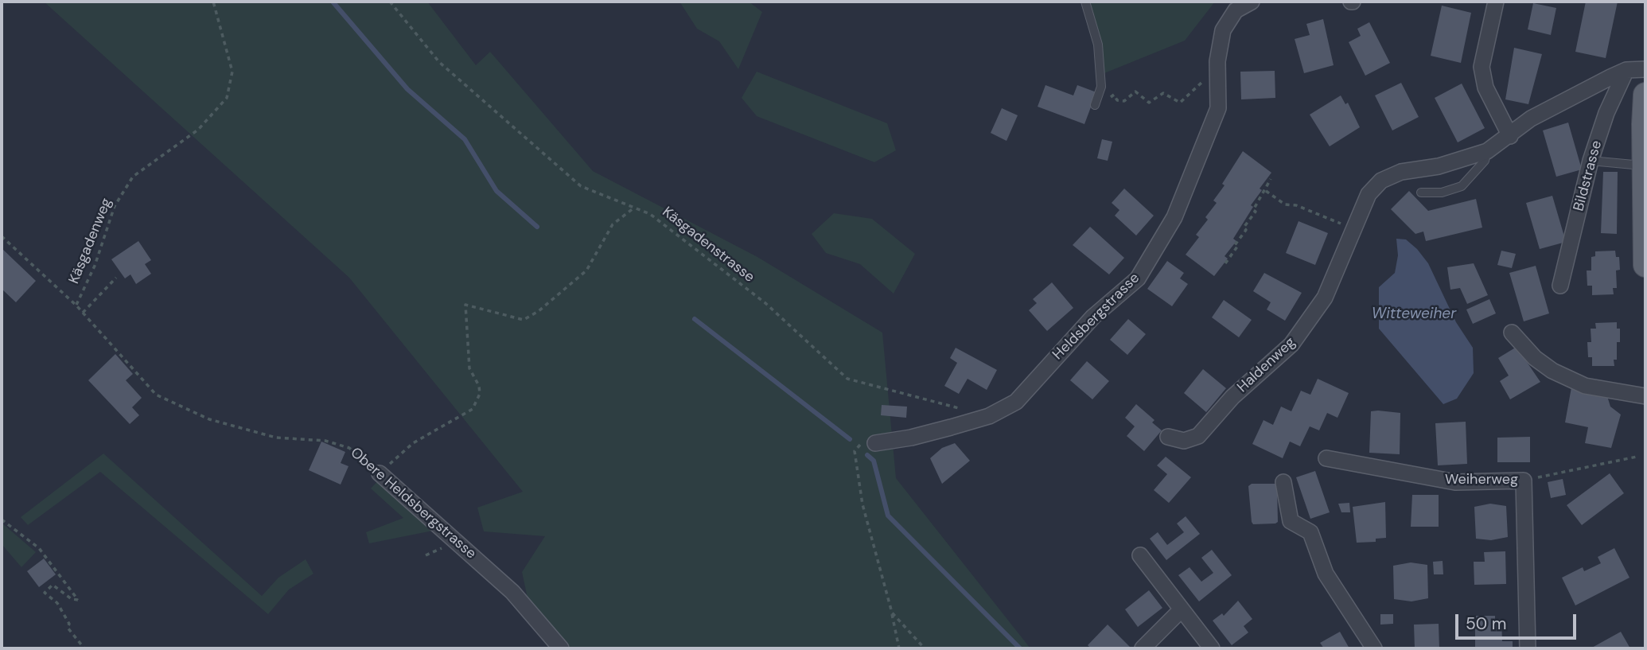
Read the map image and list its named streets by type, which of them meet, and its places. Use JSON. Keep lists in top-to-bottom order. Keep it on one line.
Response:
{"streets":{"street":["Bildstrasse","Heldsbergstrasse","Haldenweg","Weiherweg","Obere Heldsbergstrasse"],"path":["Käsgadenweg","Käsgadenstrasse"]},"crossings":[["Bildstrasse","Haldenweg"],["Käsgadenweg","Obere Heldsbergstrasse"],["Käsgadenstrasse","Heldsbergstrasse"]],"water":["Witteweiher"],"scale_bar":"50 m"}
